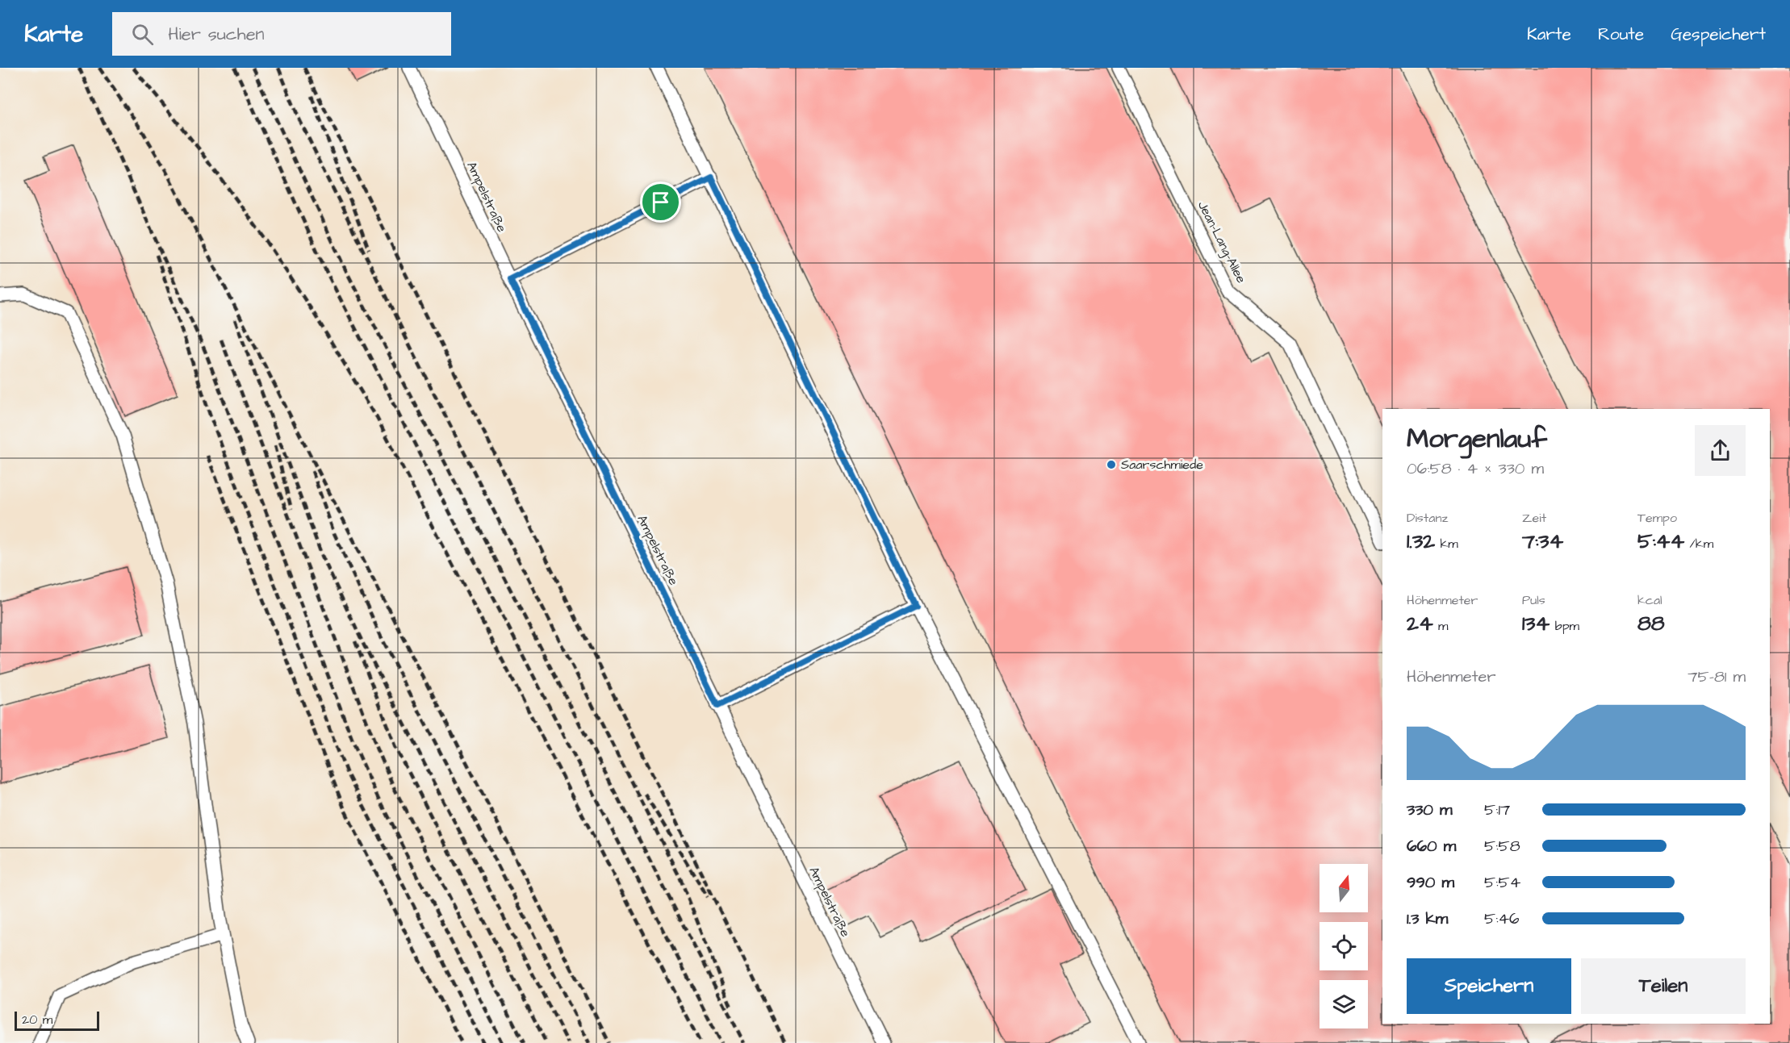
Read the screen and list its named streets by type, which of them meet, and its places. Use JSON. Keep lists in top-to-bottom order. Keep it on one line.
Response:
{"streets":{"lane":["Ampelstraße","Jean-Lang-Allee"]},"places":["Saarschmiede"],"scale_bar":"20 m","north":"top","page":{"header":"Karte","search":"Hier suchen","nav":["Karte","Route","Gespeichert"],"heading":["Morgenlauf","06:58 · 4 × 330 m"],"stats":[["Distanz","1.32 km"],["Zeit","7:34"],["Tempo","5:44 /km"],["Höhenmeter","24 m"],["Puls","134 bpm"],["kcal","88"]],"chart":["Höhenmeter","75–81 m"],"list":[{"name":"330 m","note":"5:17"},{"name":"660 m","note":"5:58"},{"name":"990 m","note":"5:54"},{"name":"1.3 km","note":"5:46"}],"buttons":["Speichern","Teilen"],"scale":"20 m"}}
